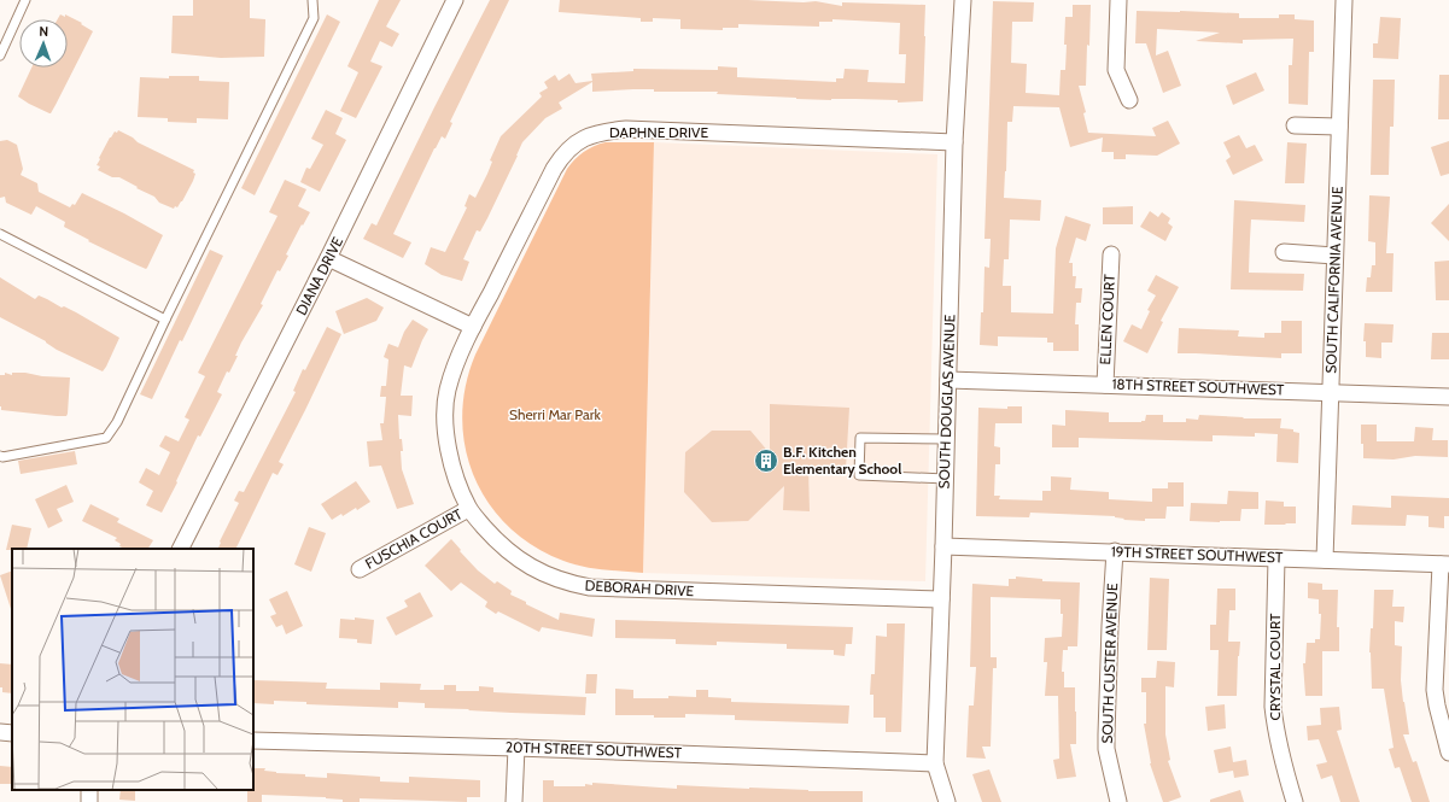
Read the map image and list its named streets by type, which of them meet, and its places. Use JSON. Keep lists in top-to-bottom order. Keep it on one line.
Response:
{"streets":{"street":["DAPHNE DRIVE","DIANA DRIVE","SOUTH CALIFORNIA AVENUE","ELLEN COURT","18TH STREET SOUTHWEST","SOUTH DOUGLAS AVENUE","FUSCHIA COURT","19TH STREET SOUTHWEST","DEBORAH DRIVE","SOUTH CUSTER AVENUE","CRYSTAL COURT","20TH STREET SOUTHWEST"]},"crossings":[["DAPHNE DRIVE","SOUTH DOUGLAS AVENUE"],["DAPHNE DRIVE","DEBORAH DRIVE"],["SOUTH CALIFORNIA AVENUE","18TH STREET SOUTHWEST"],["SOUTH CALIFORNIA AVENUE","19TH STREET SOUTHWEST"],["ELLEN COURT","18TH STREET SOUTHWEST"],["18TH STREET SOUTHWEST","SOUTH DOUGLAS AVENUE"],["SOUTH DOUGLAS AVENUE","19TH STREET SOUTHWEST"],["SOUTH DOUGLAS AVENUE","DEBORAH DRIVE"],["SOUTH DOUGLAS AVENUE","20TH STREET SOUTHWEST"],["FUSCHIA COURT","DEBORAH DRIVE"],["19TH STREET SOUTHWEST","SOUTH CUSTER AVENUE"],["19TH STREET SOUTHWEST","CRYSTAL COURT"]],"parks":["Sherri Mar Park"],"places":{"building":["B.F. Kitchen Elementary School"]},"north":"top"}
